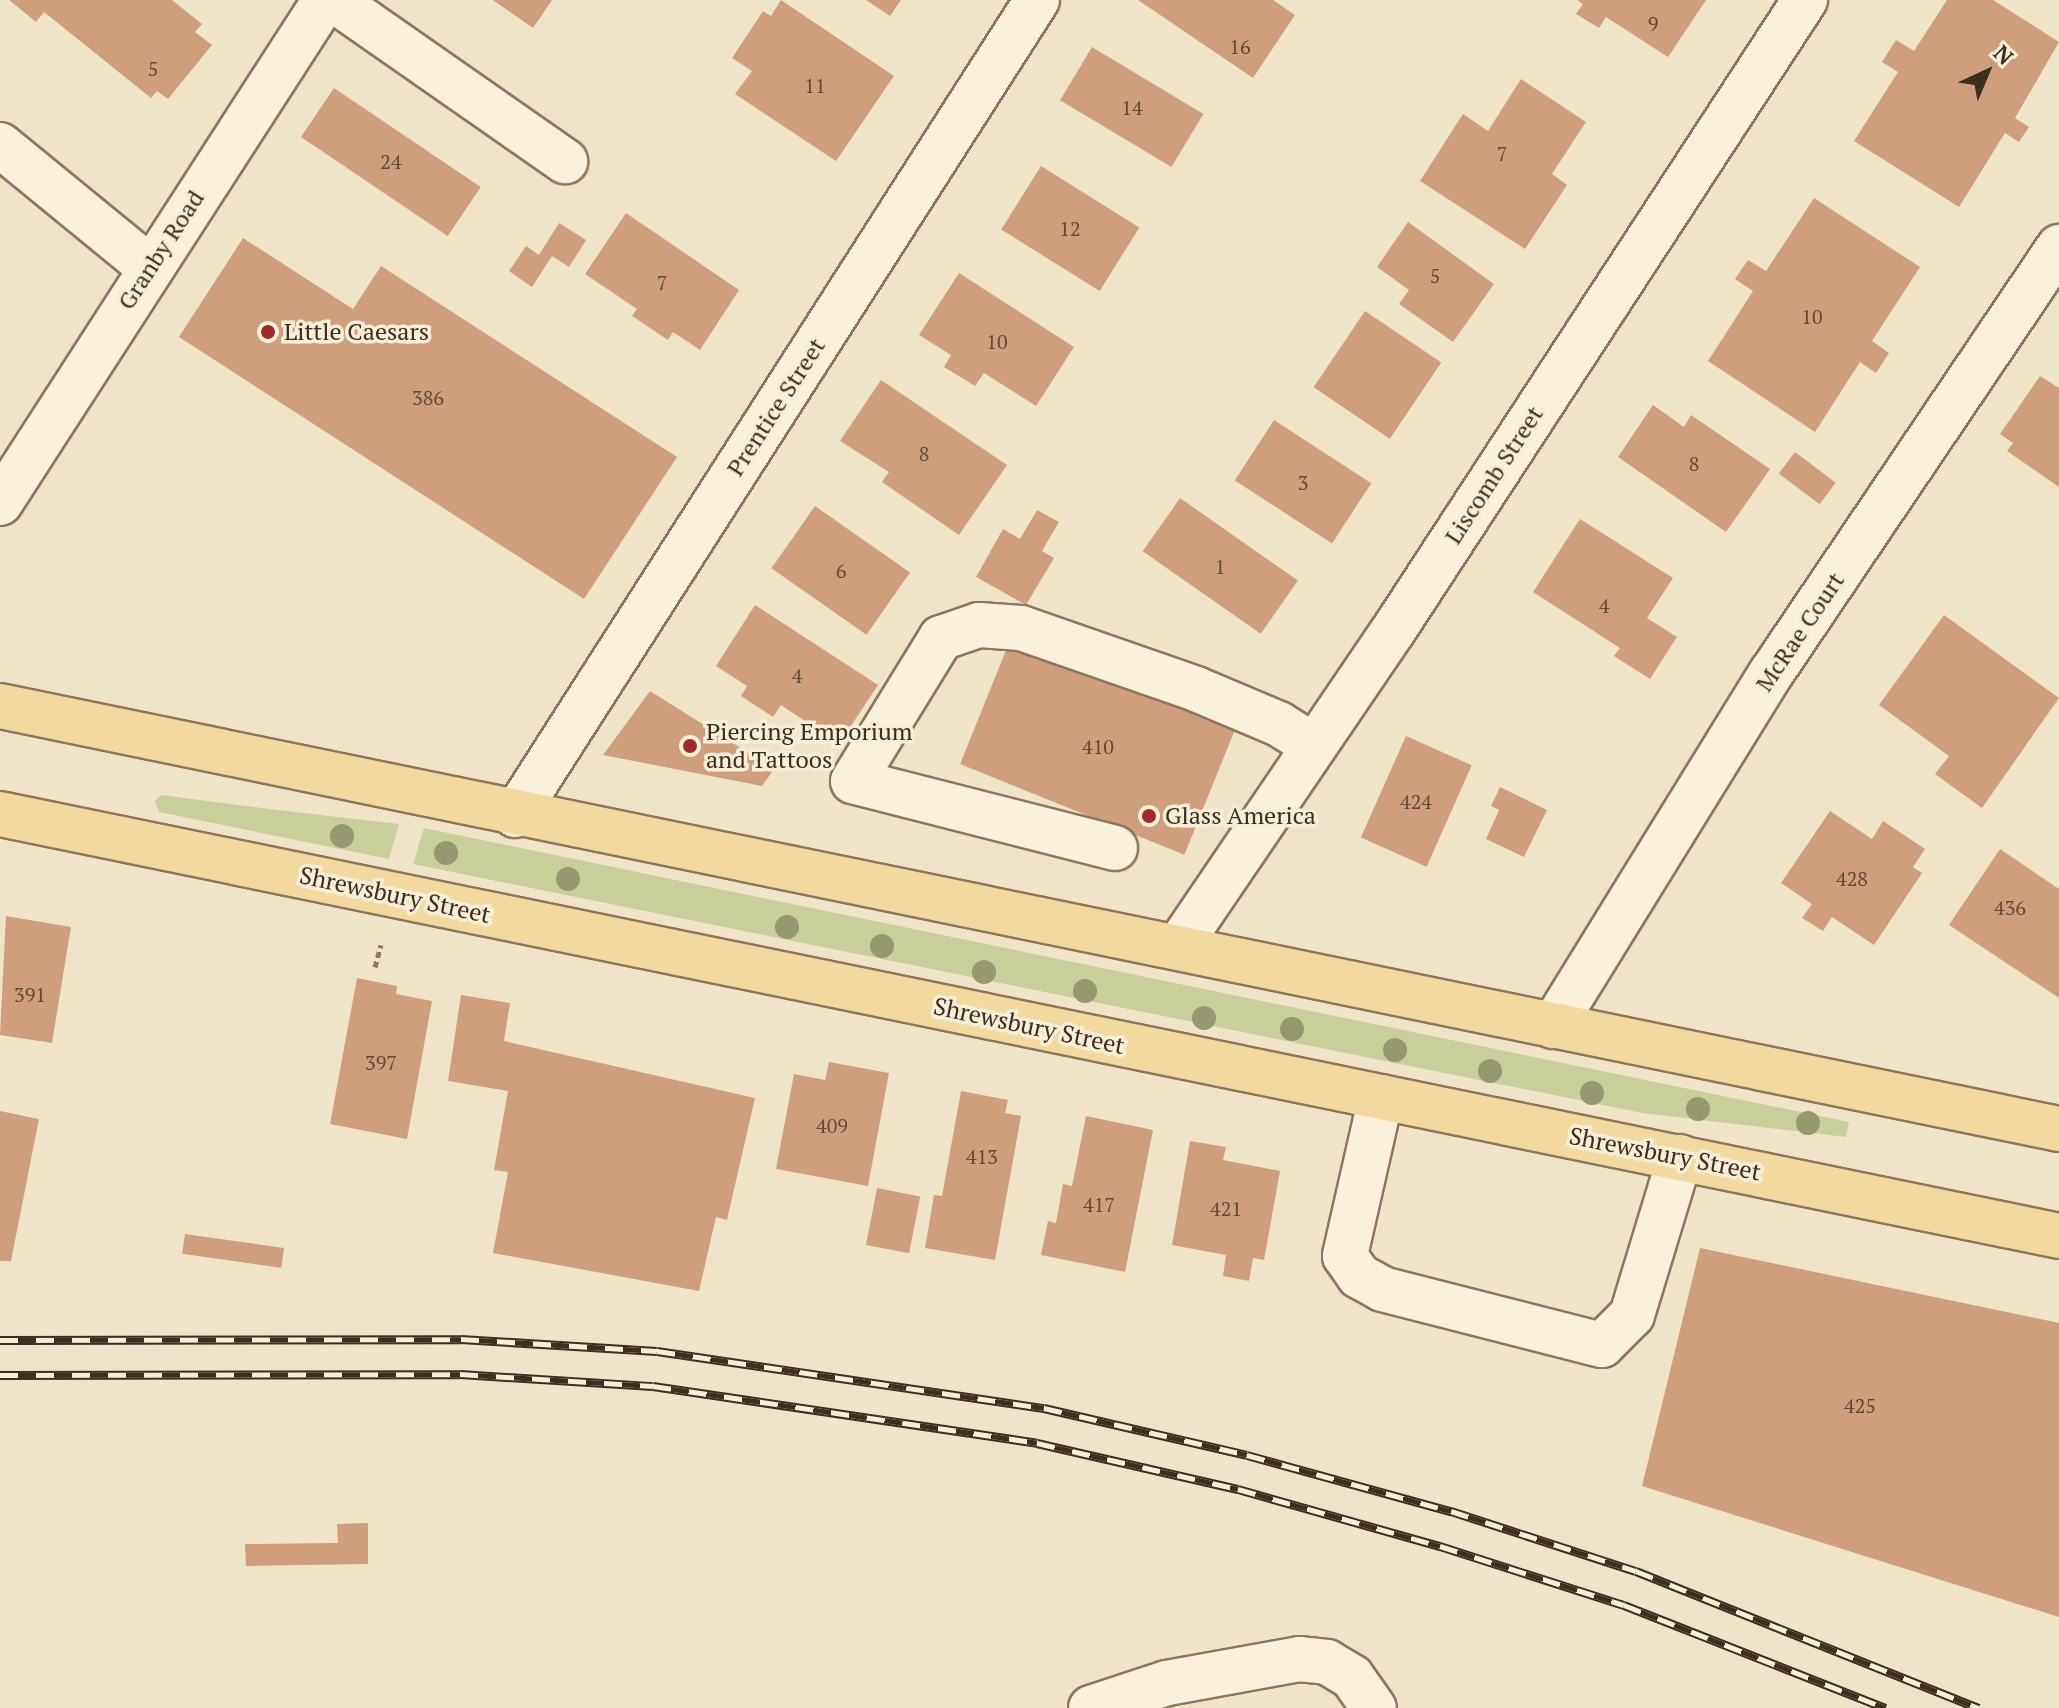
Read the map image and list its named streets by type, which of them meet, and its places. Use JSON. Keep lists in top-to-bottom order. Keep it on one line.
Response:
{"streets":{"main road":["Shrewsbury Street"],"street":["Granby Road","Prentice Street","Liscomb Street","McRae Court"]},"places":["Little Caesars","Piercing Emporium and Tattoos","Glass America"],"house_numbers":["9","16","5","11","14","7","24","12","5","7","10","10","386","8","8","3","1","6","4","4","410","424","428","436","391","397","409","413","417","421","425"],"north":"top right"}
